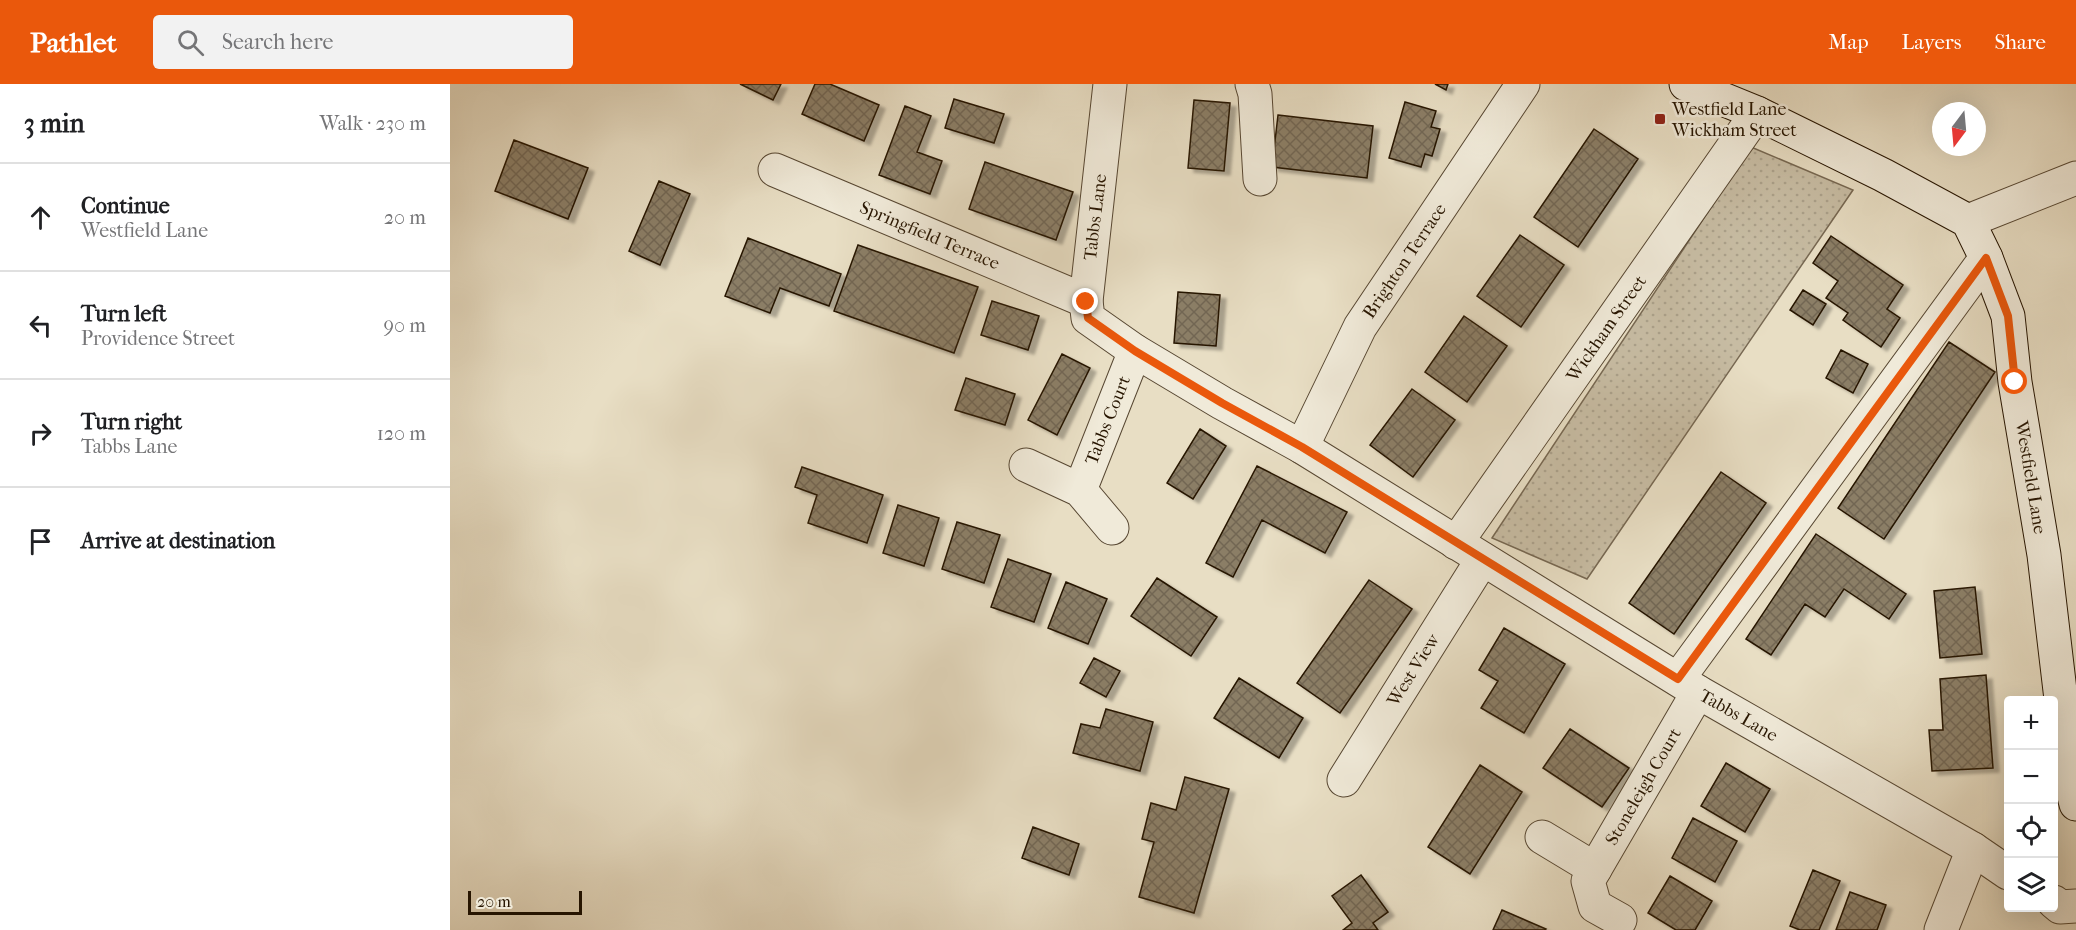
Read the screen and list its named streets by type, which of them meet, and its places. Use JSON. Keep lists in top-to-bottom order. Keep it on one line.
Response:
{"streets":{"street":["Tabbs Lane","Springfield Terrace","Brighton Terrace","Wickham Street","Tabbs Court","Westfield Lane","West View","Stoneleigh Court"]},"crossings":[["Tabbs Lane","Springfield Terrace"],["Tabbs Lane","Brighton Terrace"],["Tabbs Lane","Wickham Street"],["Tabbs Lane","Tabbs Court"],["Tabbs Lane","West View"],["Tabbs Lane","Stoneleigh Court"],["Wickham Street","West View"],["Westfield Lane","Stoneleigh Court"]],"places":{"transit":["Westfield Lane Wickham Street"]},"scale_bar":"20 m","north":"bottom","page":{"header":"Pathlet","search":"Search here","nav":["Map","Layers","Share"],"heading":["3 min","Walk · 230 m"],"list":[["Continue","Westfield Lane","20 m"],["Turn left","Providence Street","90 m"],["Turn right","Tabbs Lane","120 m"],"Arrive at destination"],"map_buttons":["+","−"],"scale":"20 m"}}
